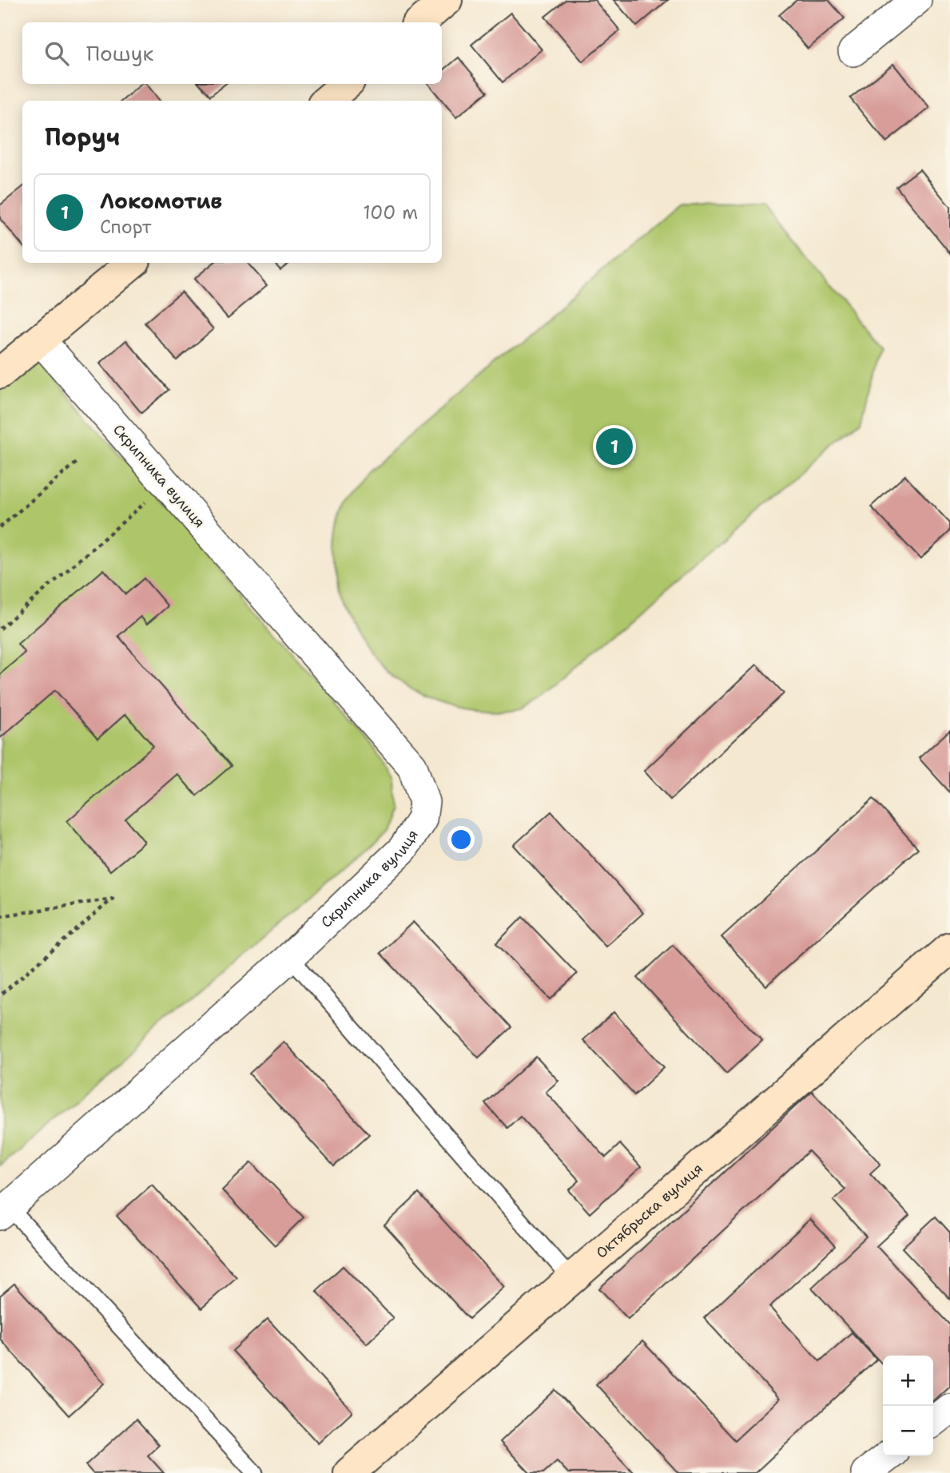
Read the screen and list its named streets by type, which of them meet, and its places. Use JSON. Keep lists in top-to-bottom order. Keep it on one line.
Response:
{"streets":{"main road":["Октябрьска вулиця"],"street":["Скрипника вулиця"]},"page":{"search":"Пошук","heading":"Поруч","list":[{"mark":"1","name":"Локомотив","note":"Спорт","value":"100 m"}],"pins":"1","map_buttons":["+","−"]}}
